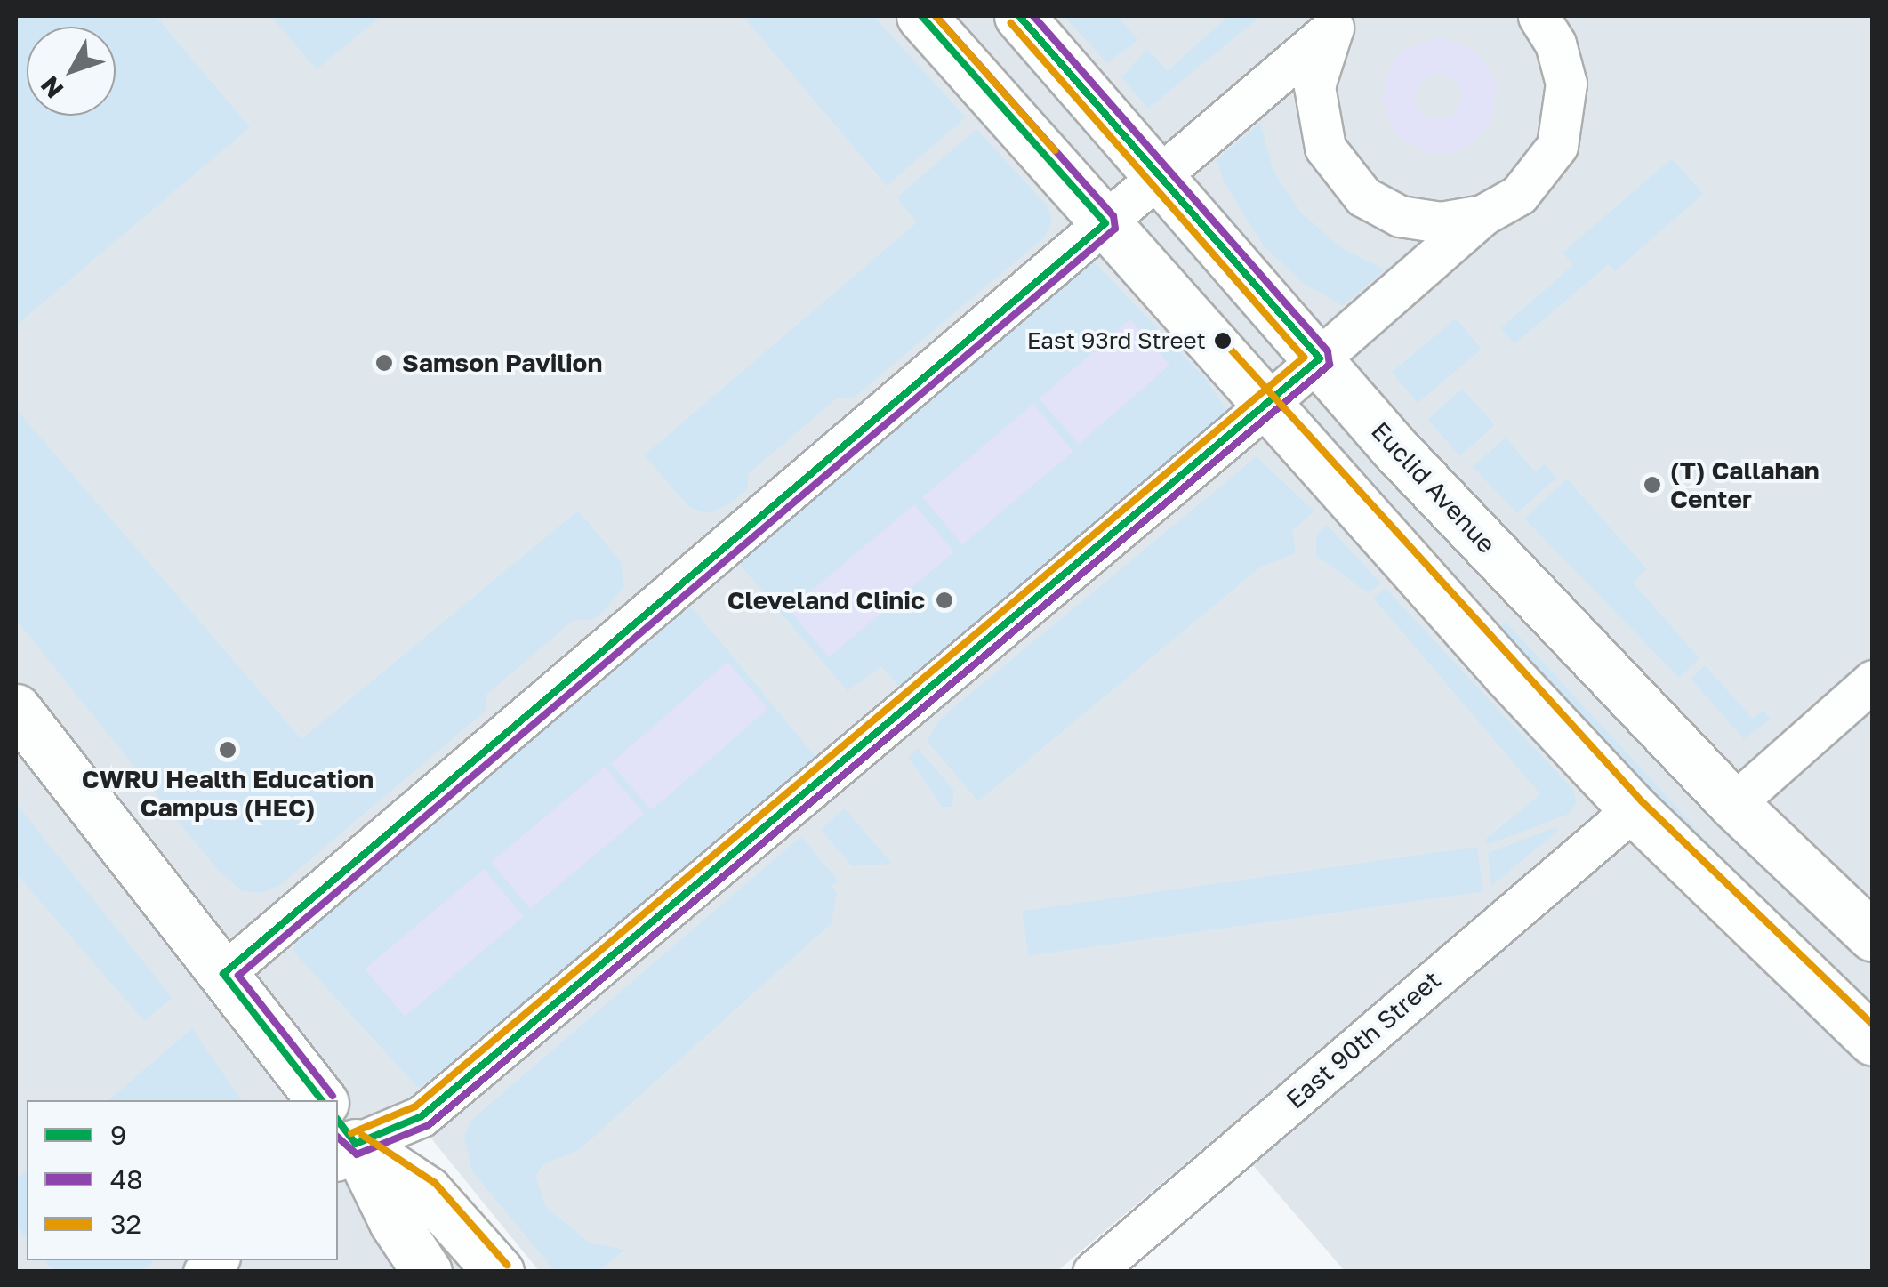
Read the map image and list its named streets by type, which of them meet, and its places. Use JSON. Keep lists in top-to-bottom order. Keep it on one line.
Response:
{"streets":{"main road":["Euclid Avenue"],"street":["East 90th Street"]},"places":["East 93rd Street","Samson Pavilion","(T) Callahan Center","Cleveland Clinic","CWRU Health Education Campus (HEC)"],"lines":["transit line 9","transit line 48","transit line 32"],"legend":["9","48","32"],"north":"bottom left"}
